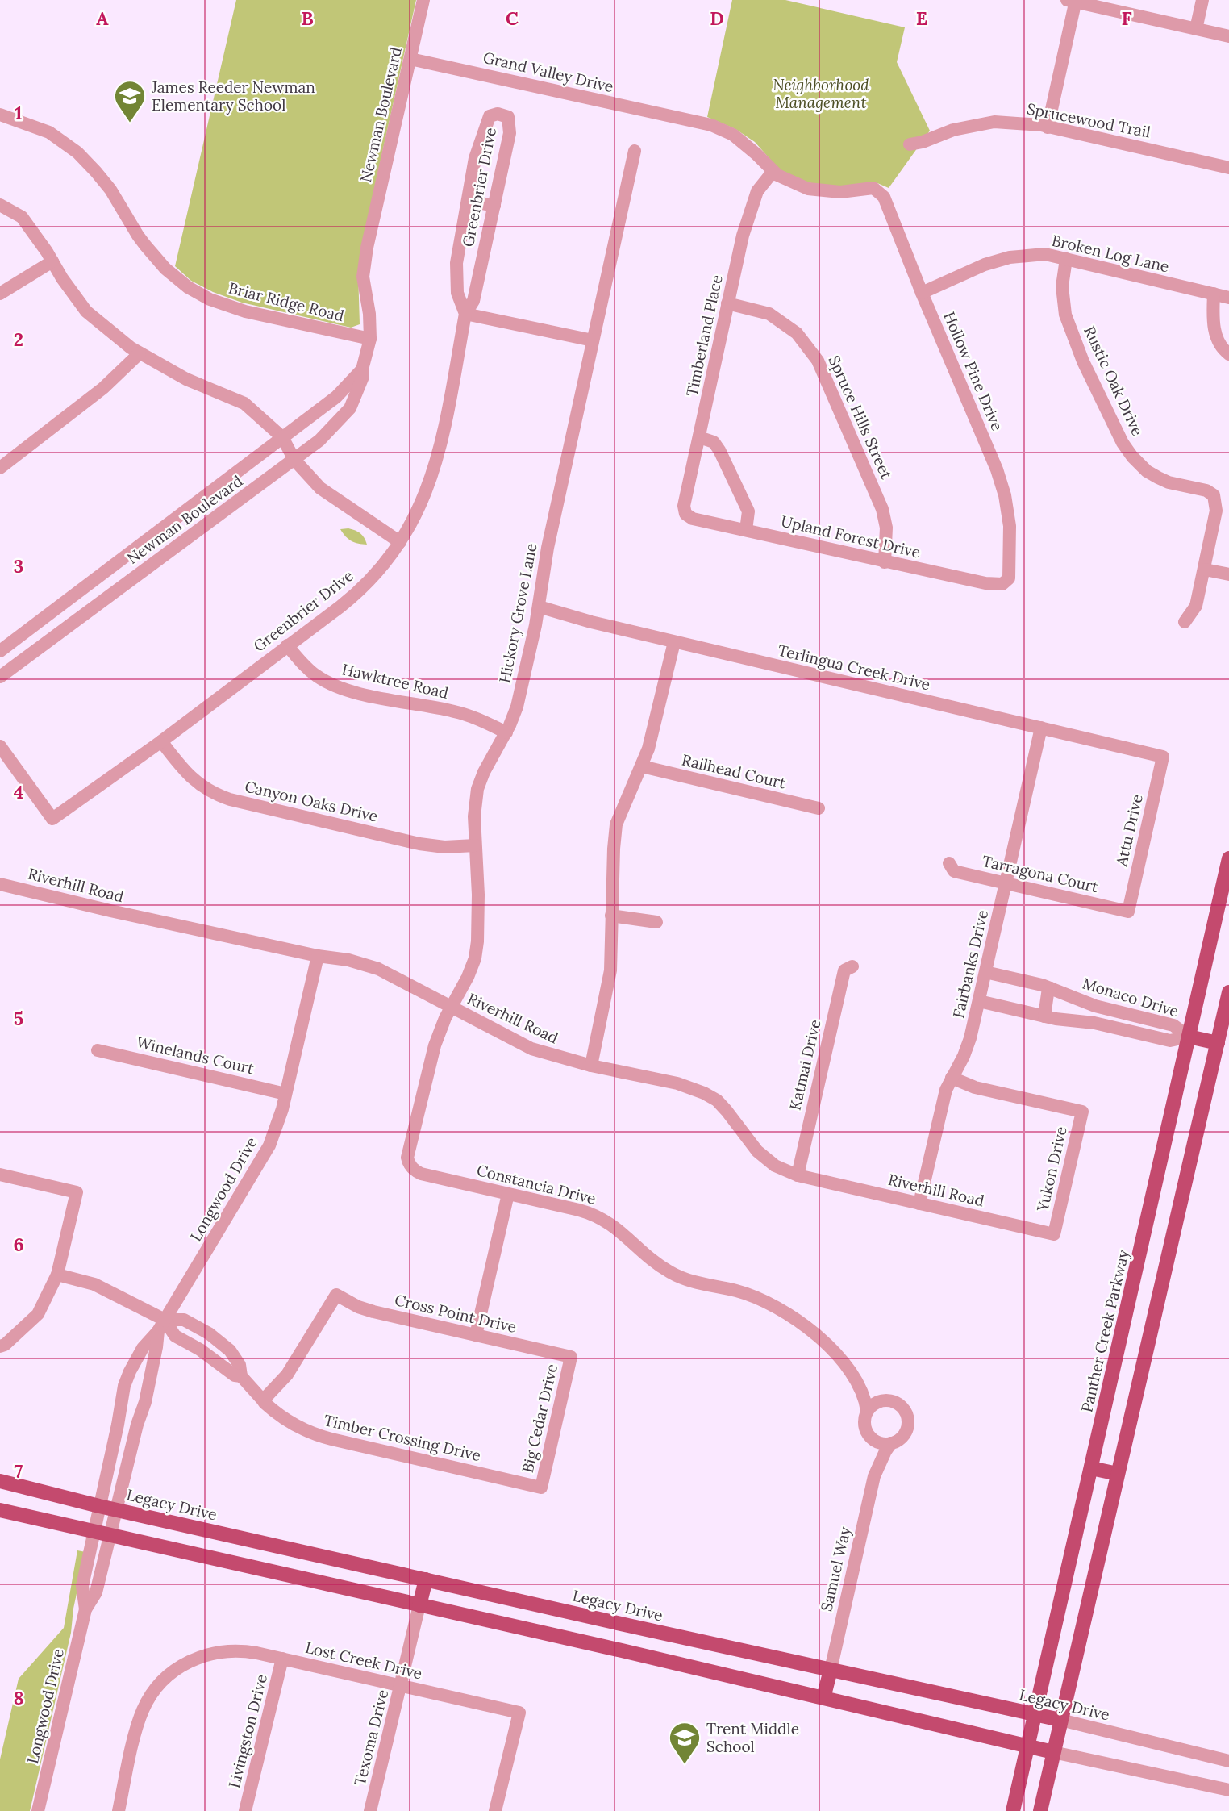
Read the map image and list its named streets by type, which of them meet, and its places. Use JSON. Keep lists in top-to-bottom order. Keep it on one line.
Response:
{"streets":{"main road":["Panther Creek Parkway","Legacy Drive"],"street":["Grand Valley Drive","Newman Boulevard","Sprucewood Trail","Greenbrier Drive","Broken Log Lane","Briar Ridge Road","Timberland Place","Hollow Pine Drive","Rustic Oak Drive","Spruce Hills Street","Upland Forest Drive","Hickory Grove Lane","Terlingua Creek Drive","Hawktree Road","Railhead Court","Canyon Oaks Drive","Attu Drive","Tarragona Court","Riverhill Road","Fairbanks Drive","Monaco Drive","Winelands Court","Katmai Drive","Yukon Drive","Constancia Drive","Longwood Drive","Cross Point Drive","Big Cedar Drive","Timber Crossing Drive","Samuel Way","Lost Creek Drive","Livingston Drive","Texoma Drive"]},"crossings":[["Grand Valley Drive","Newman Boulevard"],["Grand Valley Drive","Timberland Place"],["Grand Valley Drive","Hollow Pine Drive"],["Newman Boulevard","Briar Ridge Road"],["Greenbrier Drive","Hawktree Road"],["Greenbrier Drive","Canyon Oaks Drive"],["Broken Log Lane","Hollow Pine Drive"],["Broken Log Lane","Rustic Oak Drive"],["Timberland Place","Spruce Hills Street"],["Timberland Place","Upland Forest Drive"],["Hollow Pine Drive","Upland Forest Drive"],["Spruce Hills Street","Upland Forest Drive"],["Hickory Grove Lane","Terlingua Creek Drive"],["Hickory Grove Lane","Hawktree Road"],["Hickory Grove Lane","Canyon Oaks Drive"],["Hickory Grove Lane","Riverhill Road"],["Hickory Grove Lane","Constancia Drive"],["Terlingua Creek Drive","Attu Drive"],["Terlingua Creek Drive","Fairbanks Drive"],["Attu Drive","Tarragona Court"],["Tarragona Court","Fairbanks Drive"],["Riverhill Road","Fairbanks Drive"],["Riverhill Road","Katmai Drive"],["Riverhill Road","Yukon Drive"],["Riverhill Road","Longwood Drive"],["Fairbanks Drive","Monaco Drive"],["Fairbanks Drive","Yukon Drive"],["Monaco Drive","Panther Creek Parkway"],["Winelands Court","Longwood Drive"],["Longwood Drive","Timber Crossing Drive"],["Longwood Drive","Legacy Drive"],["Cross Point Drive","Big Cedar Drive"],["Cross Point Drive","Timber Crossing Drive"],["Panther Creek Parkway","Legacy Drive"],["Big Cedar Drive","Timber Crossing Drive"],["Legacy Drive","Samuel Way"],["Lost Creek Drive","Livingston Drive"],["Lost Creek Drive","Texoma Drive"]],"parks":["Neighborhood Management"],"places":{"school or university":["James Reeder Newman Elementary School","Trent Middle School"]},"grid":{"columns":["A","B","C","D","E","F"],"rows":["1","2","3","4","5","6","7","8"]}}
